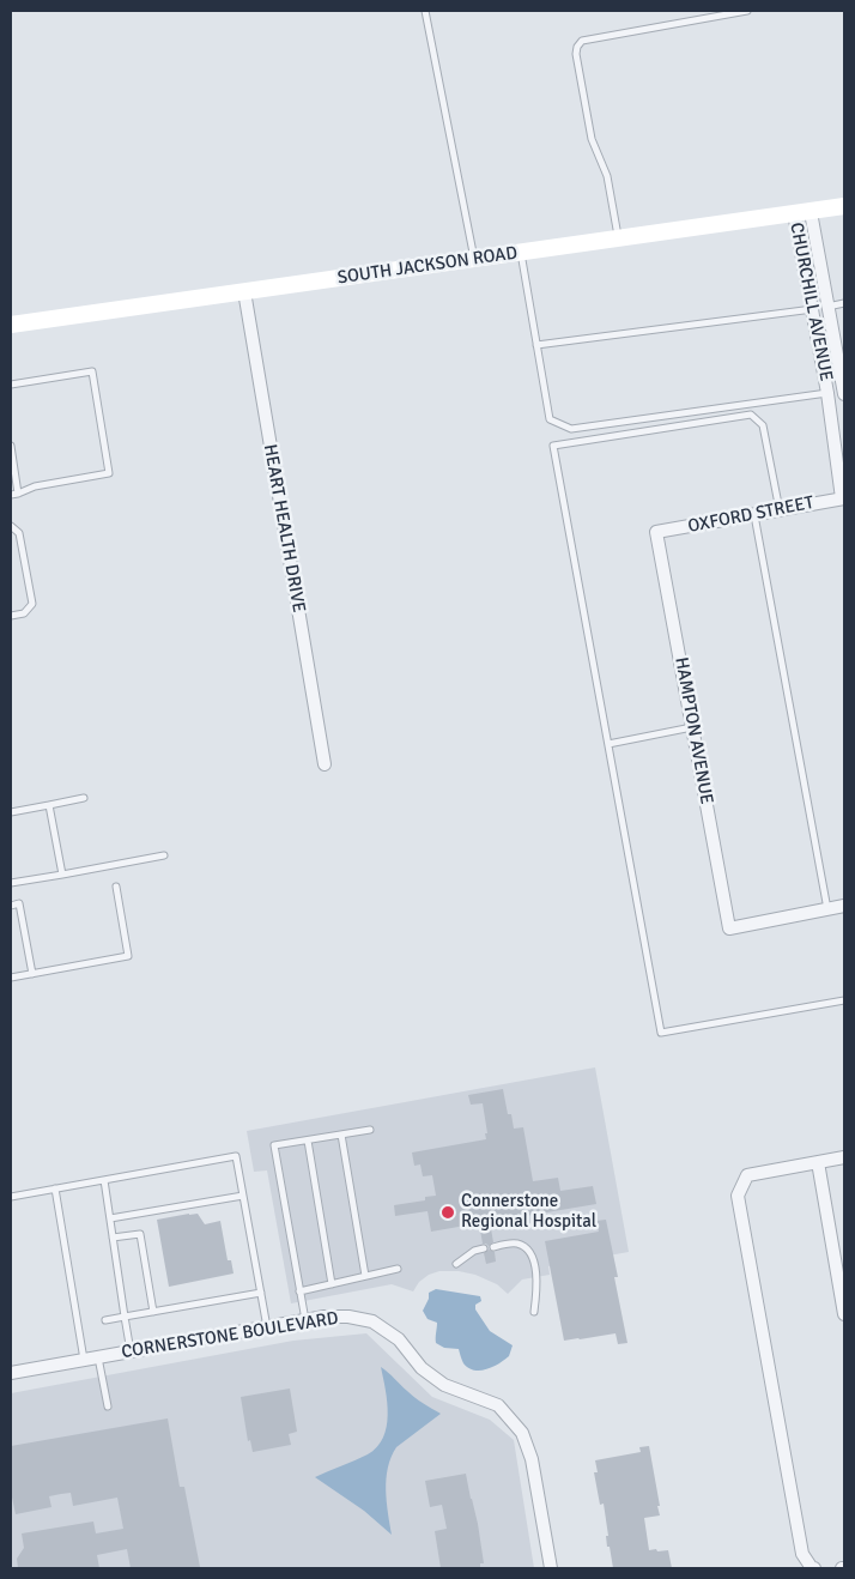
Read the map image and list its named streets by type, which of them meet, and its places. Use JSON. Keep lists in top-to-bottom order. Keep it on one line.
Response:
{"streets":{"main road":["SOUTH JACKSON ROAD"],"street":["CHURCHILL AVENUE","OXFORD STREET","HEART HEALTH DRIVE","HAMPTON AVENUE","CORNERSTONE BOULEVARD"]},"crossings":[["SOUTH JACKSON ROAD","CHURCHILL AVENUE"],["SOUTH JACKSON ROAD","HEART HEALTH DRIVE"],["CHURCHILL AVENUE","OXFORD STREET"],["OXFORD STREET","HAMPTON AVENUE"]],"places":["Connerstone Regional Hospital"]}
